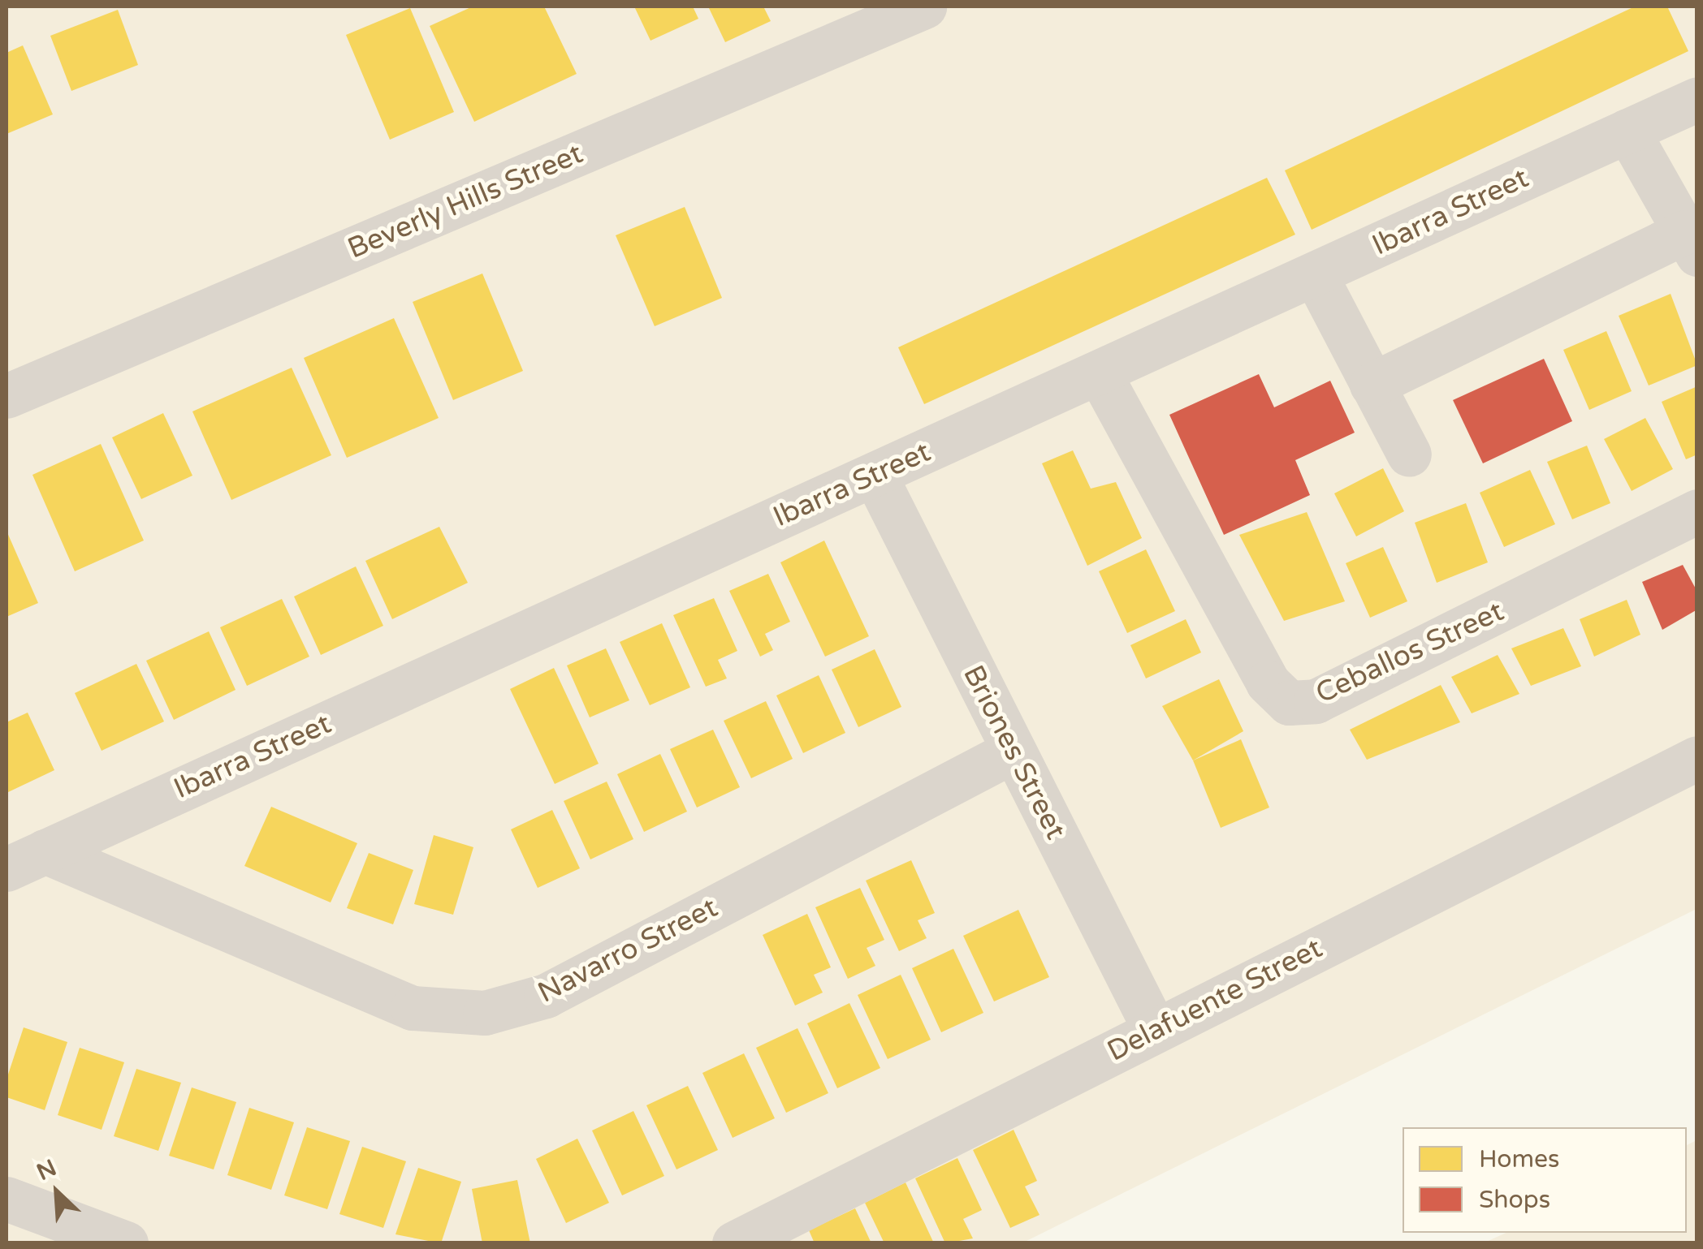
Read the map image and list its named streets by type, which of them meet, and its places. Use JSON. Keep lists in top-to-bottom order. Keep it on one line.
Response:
{"streets":{"street":["Beverly Hills Street","Ibarra Street","Ceballos Street","Briones Street","Navarro Street","Delafuente Street"]},"crossings":[["Ibarra Street","Ceballos Street"],["Ibarra Street","Briones Street"],["Ibarra Street","Navarro Street"],["Briones Street","Navarro Street"],["Briones Street","Delafuente Street"]],"legend":["Homes","Shops"],"north":"top left"}
